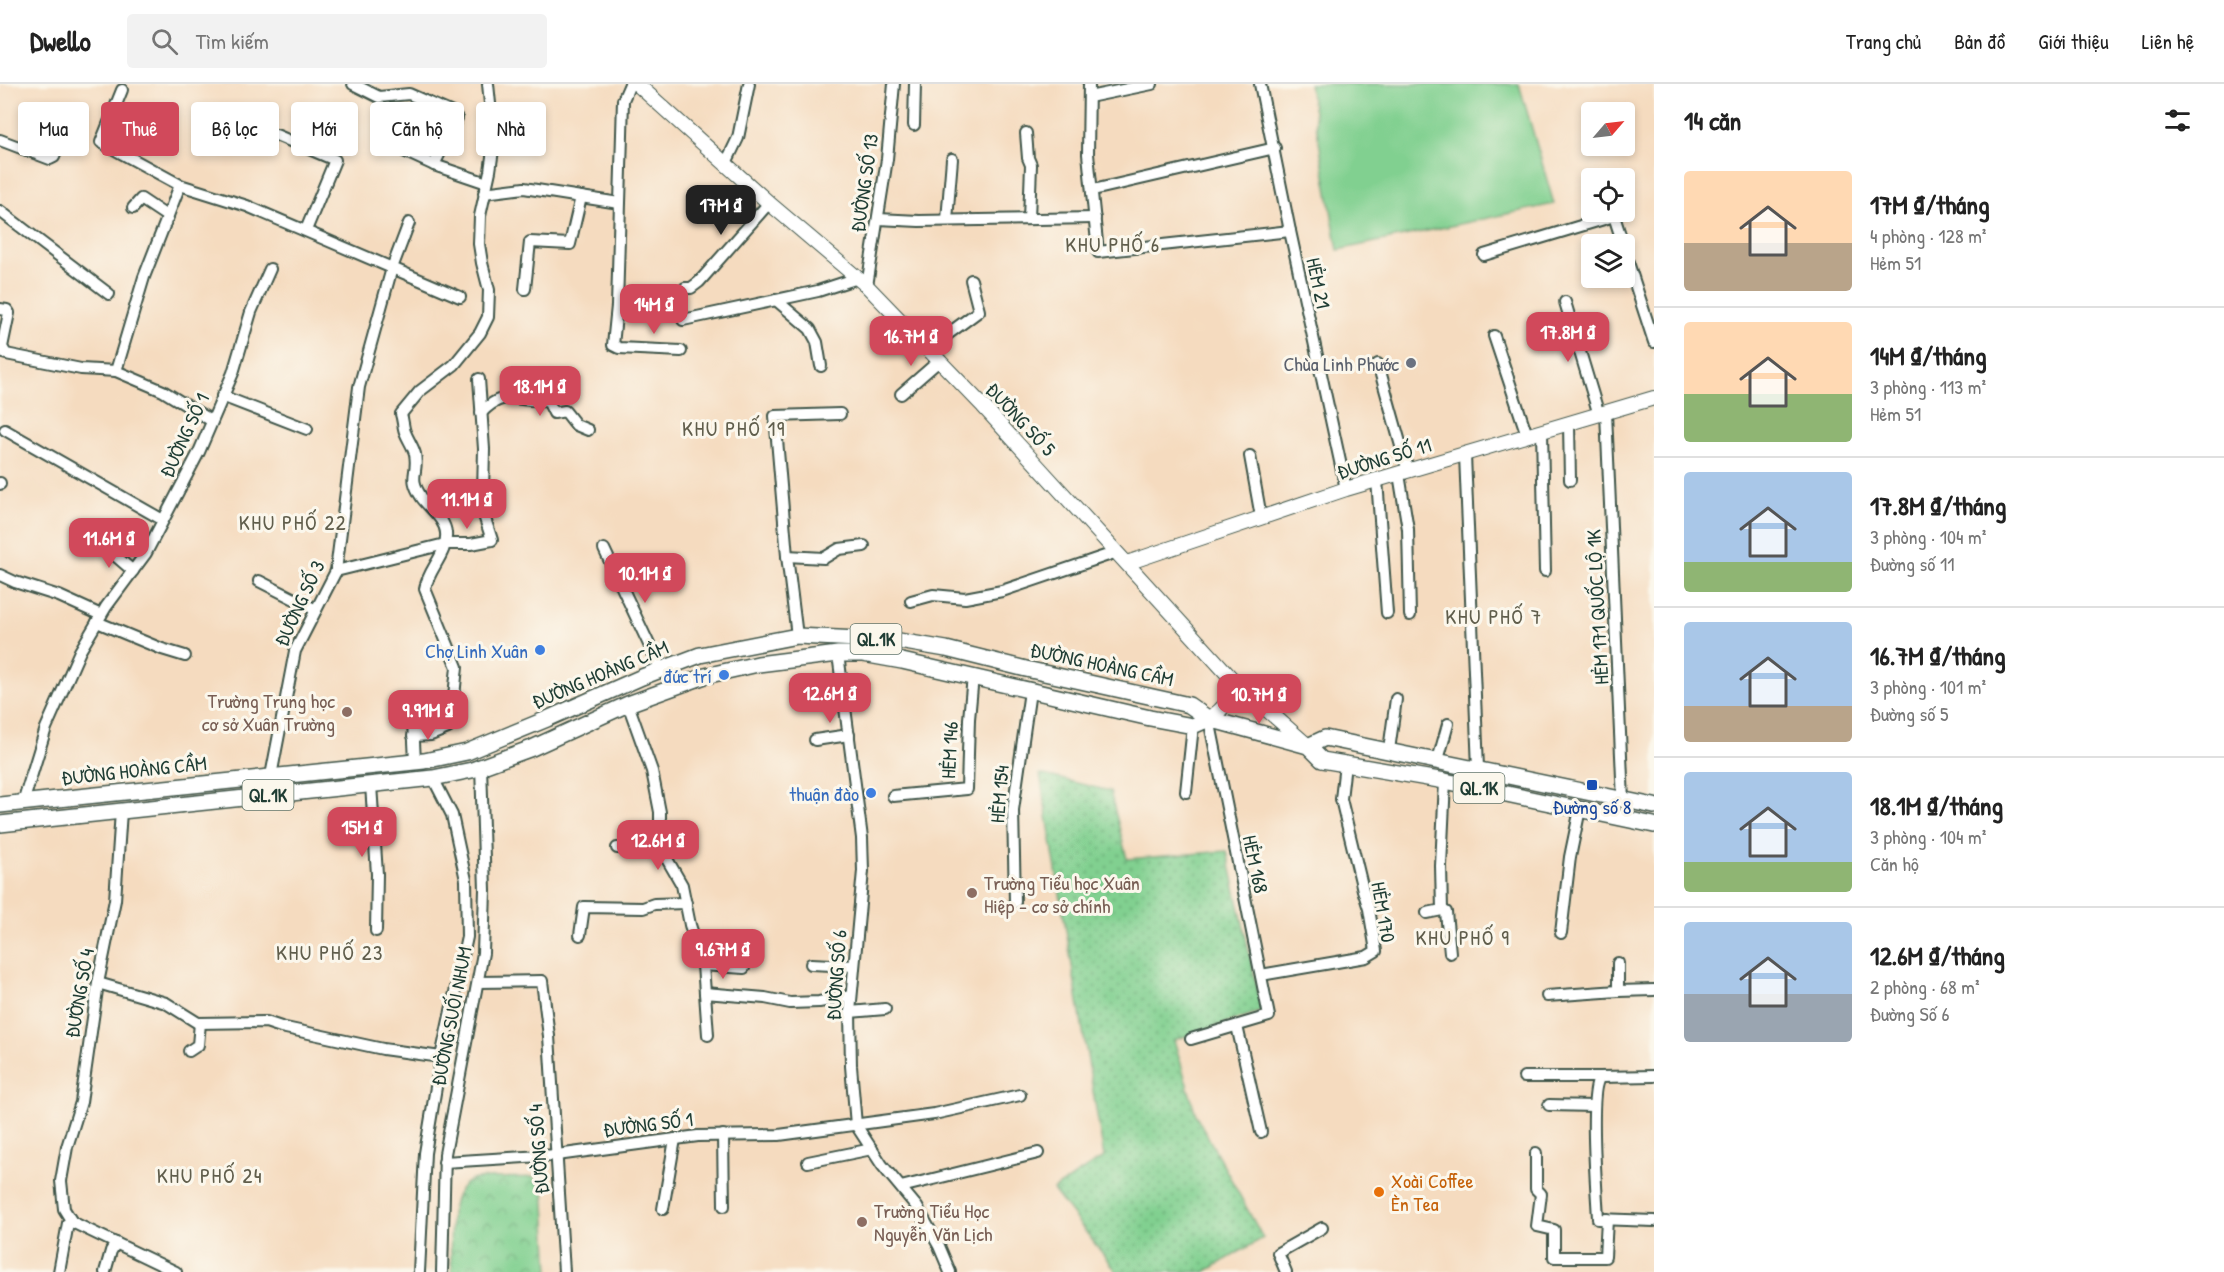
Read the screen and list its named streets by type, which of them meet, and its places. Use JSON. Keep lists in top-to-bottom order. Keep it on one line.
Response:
{"streets":{"main road":["ĐƯỜNG SỐ 5","ĐƯỜNG SỐ 11","QL.1K","ĐƯỜNG HOÀNG CẦM"],"street":["ĐƯỜNG SỐ 13","HẺM 21","ĐƯỜNG SỐ 1","ĐƯỜNG SỐ 3","HẺM 171 QUỐC LỘ 1K","HẺM 146","HẺM 154","HẺM 168","HẺM 170","ĐƯỜNG SỐ 6","ĐƯỜNG SỐ 4","ĐƯỜNG SUỐI NHUM"]},"crossings":[["ĐƯỜNG SỐ 13","ĐƯỜNG SỐ 5"],["HẺM 21","ĐƯỜNG SỐ 11"],["ĐƯỜNG SỐ 5","ĐƯỜNG SỐ 11"],["ĐƯỜNG SỐ 5","ĐƯỜNG HOÀNG CẦM"],["ĐƯỜNG SỐ 1","ĐƯỜNG HOÀNG CẦM"],["ĐƯỜNG SỐ 1","ĐƯỜNG SỐ 6"],["ĐƯỜNG SỐ 1","ĐƯỜNG SỐ 4"],["ĐƯỜNG SỐ 1","ĐƯỜNG SUỐI NHUM"],["ĐƯỜNG SỐ 11","HẺM 171 QUỐC LỘ 1K"],["ĐƯỜNG SỐ 3","ĐƯỜNG HOÀNG CẦM"],["HẺM 171 QUỐC LỘ 1K","ĐƯỜNG HOÀNG CẦM"],["ĐƯỜNG HOÀNG CẦM","HẺM 146"],["ĐƯỜNG HOÀNG CẦM","HẺM 154"],["ĐƯỜNG HOÀNG CẦM","HẺM 168"],["ĐƯỜNG HOÀNG CẦM","HẺM 170"],["ĐƯỜNG HOÀNG CẦM","ĐƯỜNG SỐ 6"],["ĐƯỜNG HOÀNG CẦM","ĐƯỜNG SỐ 4"],["ĐƯỜNG HOÀNG CẦM","ĐƯỜNG SUỐI NHUM"],["HẺM 168","HẺM 170"],["ĐƯỜNG SỐ 4","ĐƯỜNG SUỐI NHUM"]],"districts":["KHU PHỐ 6","KHU PHỐ 19","KHU PHỐ 22","KHU PHỐ 7","KHU PHỐ 9","KHU PHỐ 23","KHU PHỐ 24"],"places":{"other":["Chùa Linh Phước","Chợ Linh Xuân","đức trí","Trường Trung học cơ sở Xuân Trường","thuận đào","Trường Tiểu học Xuân Hiệp - cơ sở chính","Xoài Coffee Èn Tea","Trường Tiểu Học Nguyễn Văn Lịch"],"transit":["Đường số 8"]},"north":"top right","page":{"header":"Dwello","search":"Tìm kiếm","nav":["Trang chủ","Bản đồ","Giới thiệu","Liên hệ"],"heading":"14 căn","chip":["Mua","Thuê","Bộ lọc","Mới","Căn hộ","Nhà"],"list":[{"name":"17M ₫/tháng","note":"4 phòng · 128 m² · Hẻm 51"},{"name":"14M ₫/tháng","note":"3 phòng · 113 m² · Hẻm 51"},{"name":"17.8M ₫/tháng","note":"3 phòng · 104 m² · Đường số 11"},{"name":"16.7M ₫/tháng","note":"3 phòng · 101 m² · Đường số 5"},{"name":"18.1M ₫/tháng","note":"3 phòng · 104 m² · Căn hộ"},{"name":"12.6M ₫/tháng","note":"2 phòng · 68 m² · Đường Số 6"}],"price":["17M ₫","14M ₫","17.8M ₫","16.7M ₫","18.1M ₫","11.1M ₫","11.6M ₫","10.1M ₫","12.6M ₫","10.7M ₫","9.91M ₫","15M ₫","12.6M ₫","9.67M ₫"]}}
